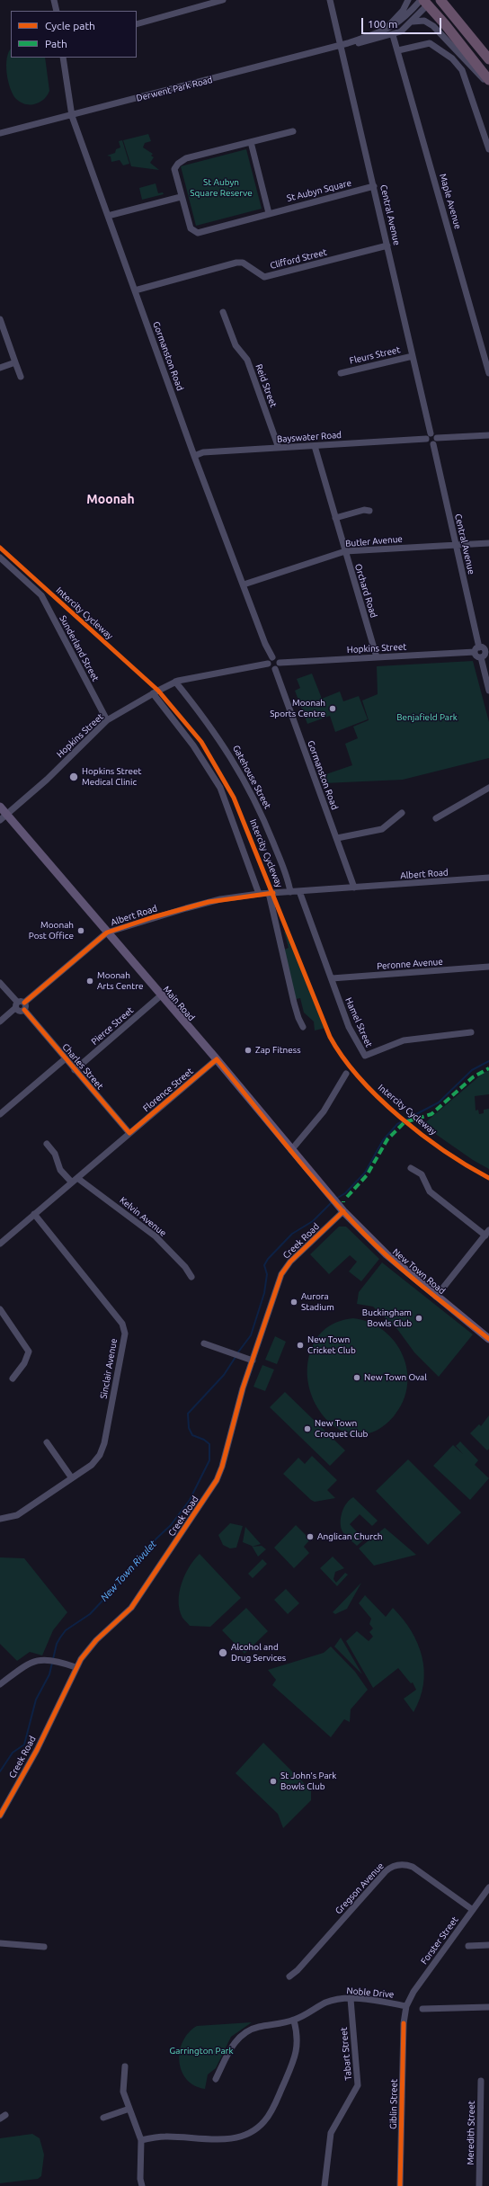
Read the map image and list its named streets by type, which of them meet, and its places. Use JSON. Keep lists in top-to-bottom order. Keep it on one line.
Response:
{"streets":{"main road":["Main Road","New Town Road"],"street":["Derwent Park Road","St Aubyn Square","Maple Avenue","Central Avenue","Clifford Street","Fleurs Street","Gormanston Road","Reid Street","Bayswater Road","Butler Avenue","Orchard Road","Sunderland Street","Hopkins Street","Gatehouse Street","Albert Road","Peronne Avenue","Hamel Street","Pierce Street","Charles Street","Florence Street","Kelvin Avenue","Creek Road","Sinclair Avenue","Gregson Avenue","Forster Street","Noble Drive","Tabart Street","Giblin Street","Meredith Street"],"cycle path":["Intercity Cycleway"]},"crossings":[["Derwent Park Road","Maple Avenue"],["Derwent Park Road","Central Avenue"],["Derwent Park Road","Gormanston Road"],["St Aubyn Square","Central Avenue"],["Central Avenue","Clifford Street"],["Central Avenue","Fleurs Street"],["Central Avenue","Bayswater Road"],["Central Avenue","Butler Avenue"],["Central Avenue","Hopkins Street"],["Clifford Street","Gormanston Road"],["Gormanston Road","Bayswater Road"],["Gormanston Road","Butler Avenue"],["Gormanston Road","Hopkins Street"],["Gormanston Road","Albert Road"],["Reid Street","Bayswater Road"],["Bayswater Road","Orchard Road"],["Butler Avenue","Orchard Road"],["Orchard Road","Hopkins Street"],["Sunderland Street","Hopkins Street"],["Hopkins Street","Gatehouse Street"],["Hopkins Street","Main Road"],["Gatehouse Street","Albert Road"],["Albert Road","Main Road"],["Albert Road","Hamel Street"],["Albert Road","Charles Street"],["Peronne Avenue","Hamel Street"],["Main Road","Pierce Street"],["Main Road","Florence Street"],["Main Road","Creek Road"],["Main Road","New Town Road"],["Pierce Street","Charles Street"],["Charles Street","Florence Street"],["Florence Street","Kelvin Avenue"],["Florence Street","Sinclair Avenue"],["Creek Road","New Town Road"],["Gregson Avenue","Forster Street"],["Forster Street","Noble Drive"],["Forster Street","Giblin Street"],["Noble Drive","Tabart Street"],["Noble Drive","Giblin Street"]],"districts":["Moonah"],"water":["New Town Rivulet"],"parks":["St Aubyn Square Reserve","Benjafield Park","Garrington Park"],"places":["Moonah Sports Centre","Hopkins Street Medical Clinic","Moonah Post Office","Moonah Arts Centre","Zap Fitness","Aurora Stadium","Buckingham Bowls Club","New Town Cricket Club","New Town Oval","New Town Croquet Club","Anglican Church","Alcohol and Drug Services","St John's Park Bowls Club"],"legend":["Cycle path","Path"],"scale_bar":"100 m"}
